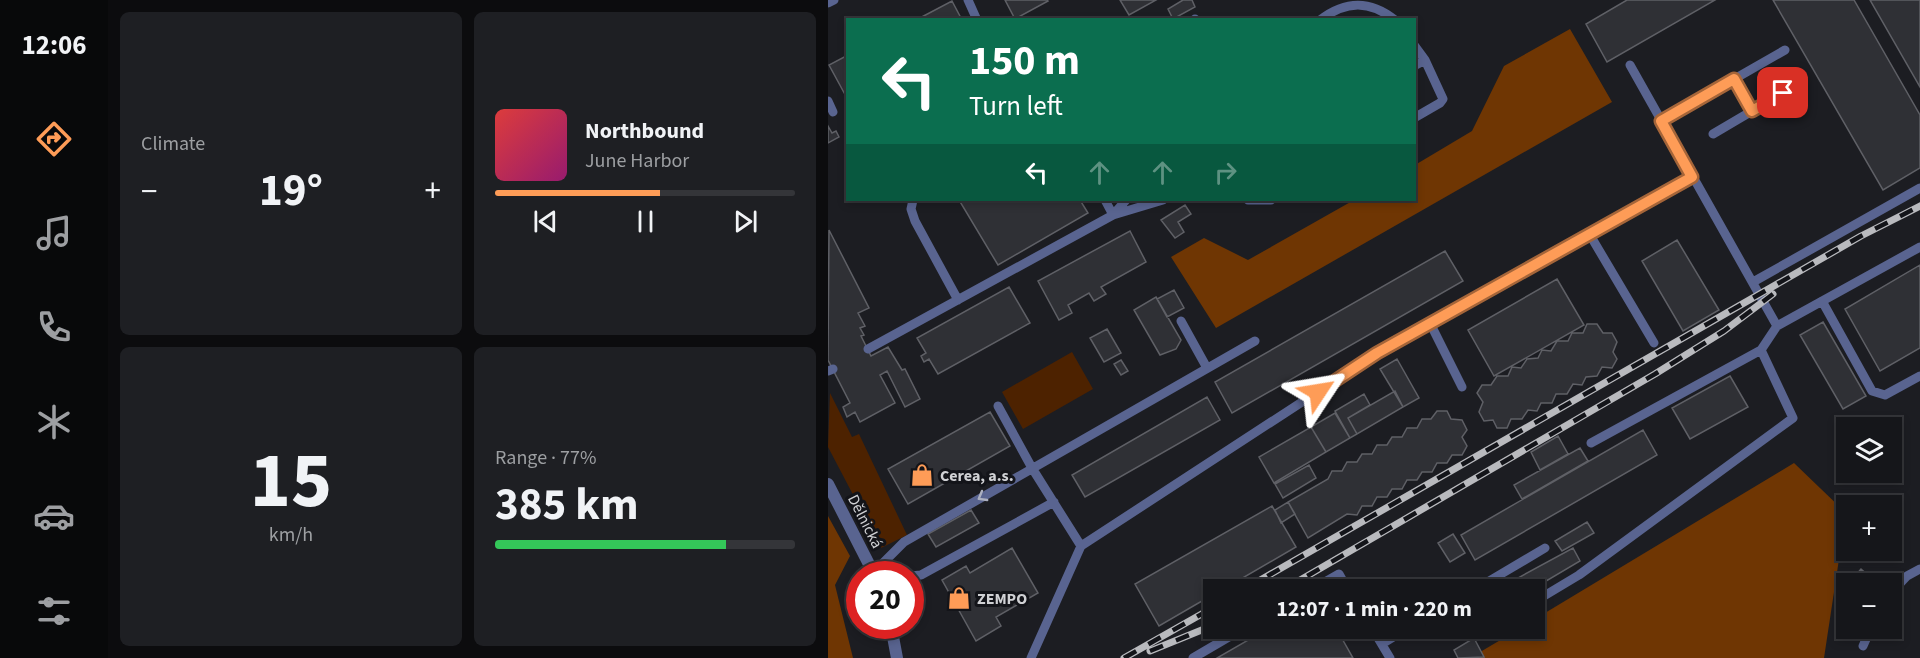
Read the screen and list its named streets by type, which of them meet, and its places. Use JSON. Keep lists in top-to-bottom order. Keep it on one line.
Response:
{"streets":{"street":["Dělnická"]},"places":{"shop":["Cerea, a.s.","ZEMPO"]},"page":{"tabs":"12:06","tile":["Climate",["15","km/h"],["Range · 77%","385 km"]],"turn":["150 m","Turn left"],"song":["Northbound","June Harbor"],"heat":["−","19°","+"],"map_buttons":["+","−"],"limit":"20","trip":"12:07 · 1 min · 220 m"}}
